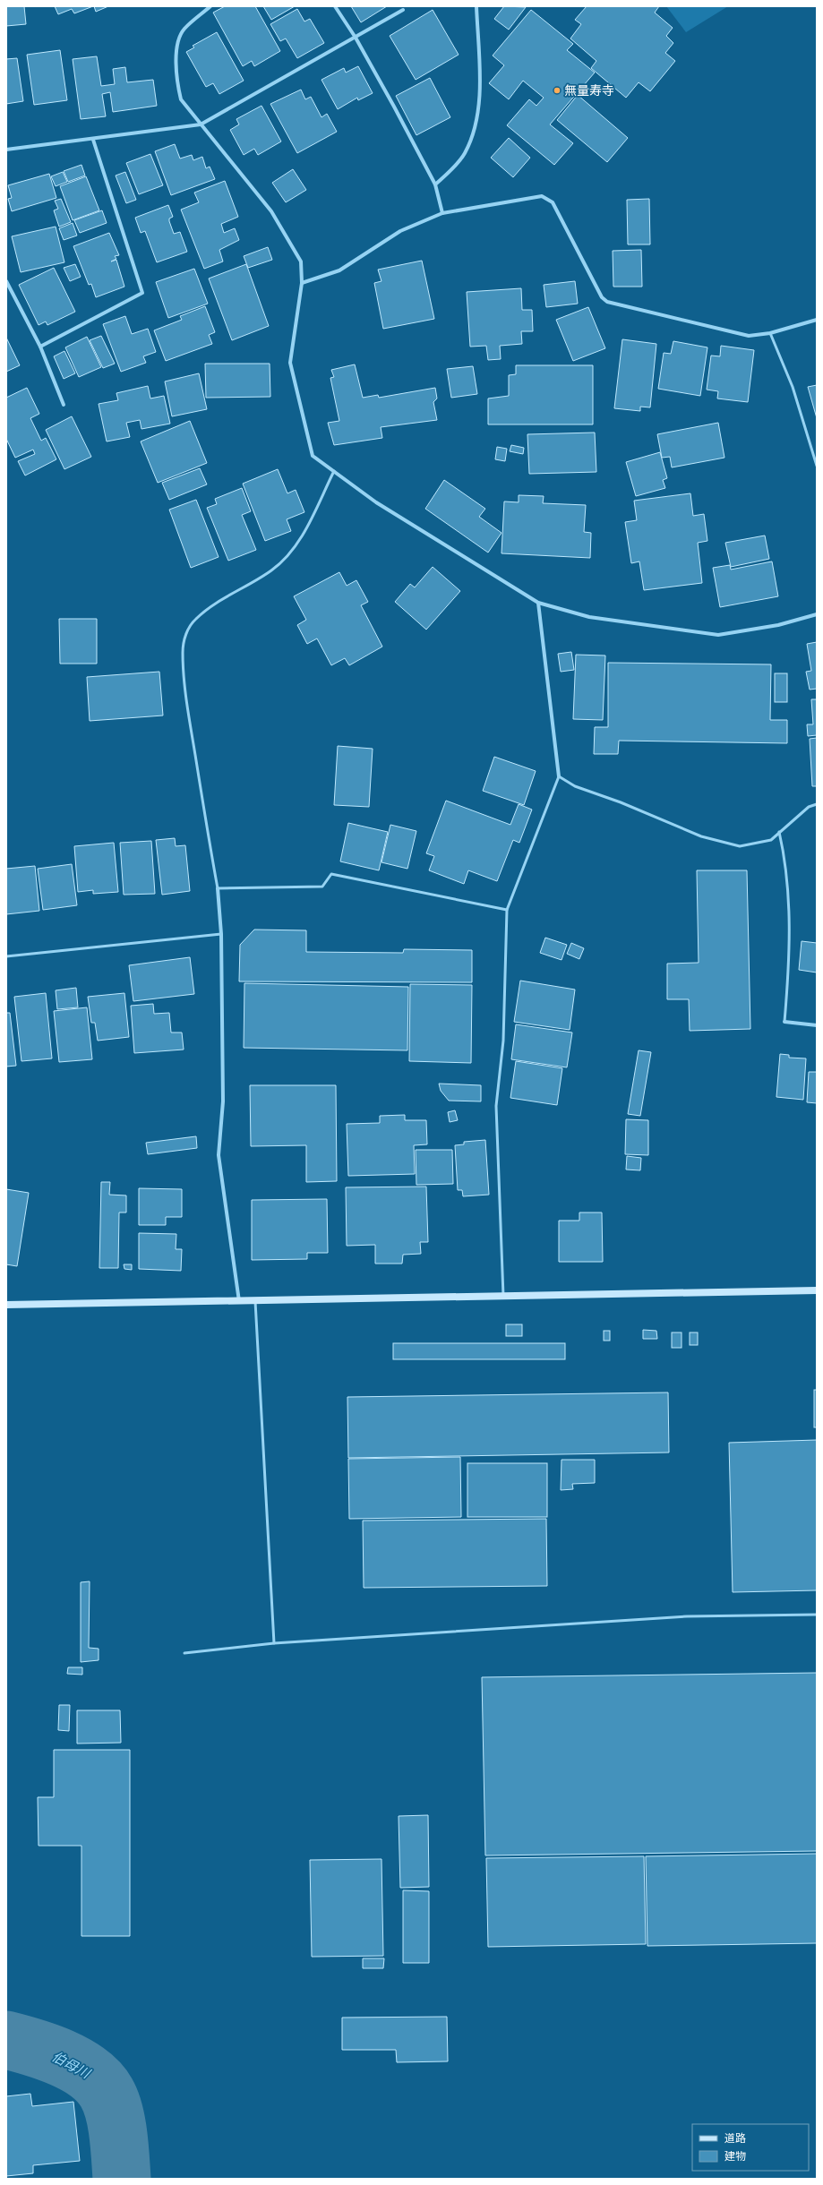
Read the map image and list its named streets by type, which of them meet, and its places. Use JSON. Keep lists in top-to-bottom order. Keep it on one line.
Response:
{"water":["伯母川"],"places":["無量寿寺"],"legend":["道路","建物"]}
